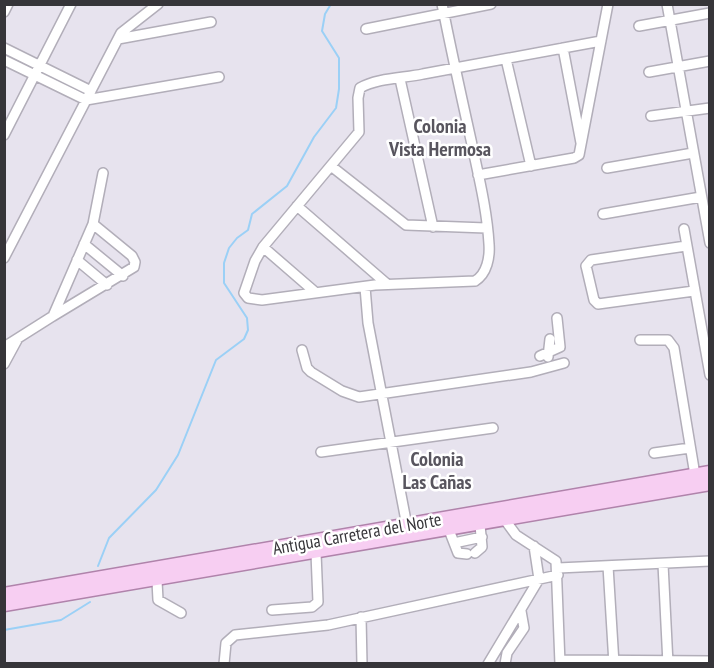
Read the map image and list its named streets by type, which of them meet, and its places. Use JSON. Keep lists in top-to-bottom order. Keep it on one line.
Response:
{"streets":{"main road":["Antigua Carretera del Norte"]},"districts":["Colonia Vista Hermosa","Colonia Las Cañas"]}
